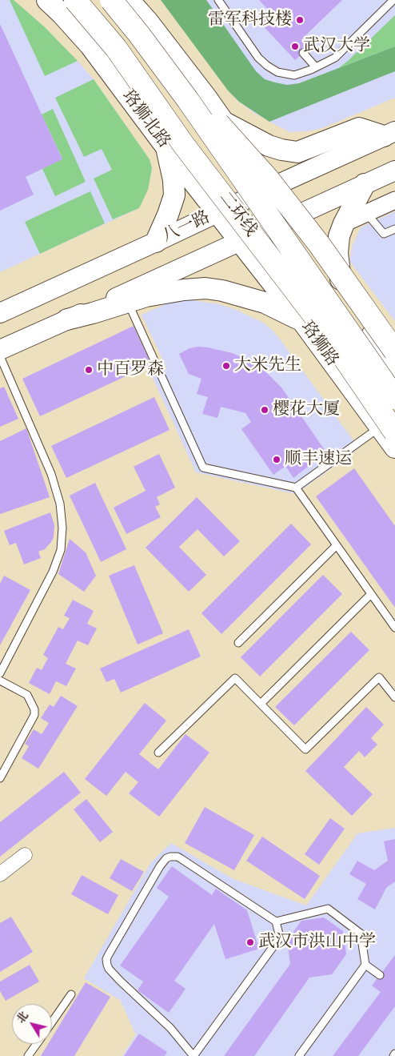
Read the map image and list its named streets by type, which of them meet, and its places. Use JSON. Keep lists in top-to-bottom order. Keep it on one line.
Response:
{"streets":{"highway":["二环线"],"main road":["珞狮北路","八一路","珞狮路"]},"crossings":[["珞狮北路","八一路"],["珞狮北路","珞狮路"],["二环线","珞狮路"],["八一路","珞狮路"]],"places":["雷军科技楼","武汉大学","大米先生","中百罗森","樱花大厦","顺丰速运","武汉市洪山中学"],"north":"top left"}
